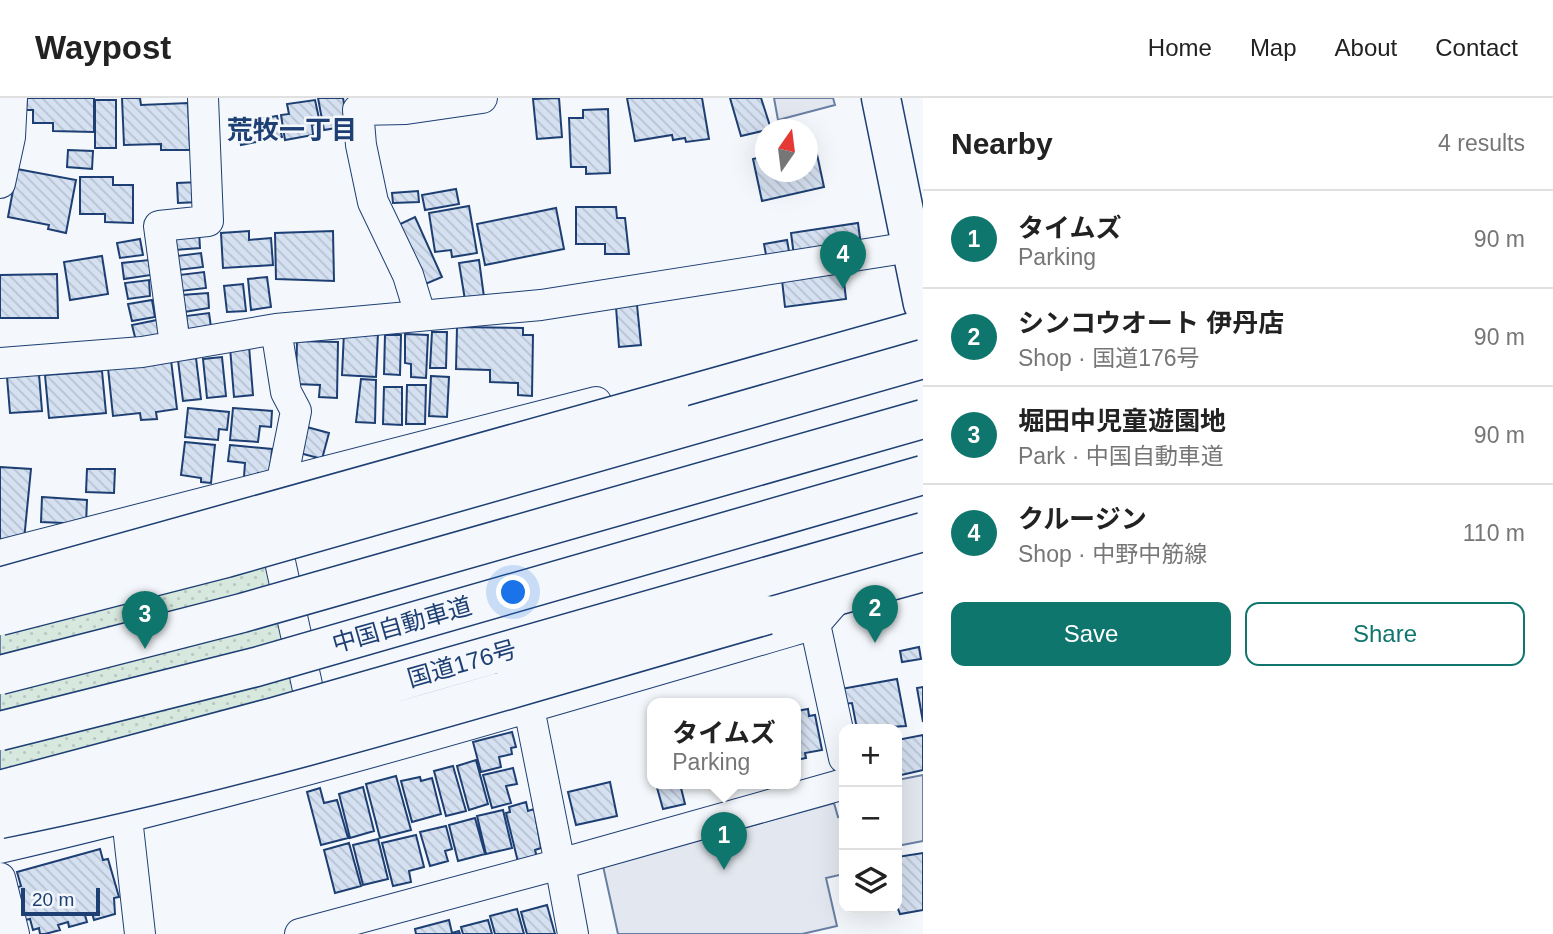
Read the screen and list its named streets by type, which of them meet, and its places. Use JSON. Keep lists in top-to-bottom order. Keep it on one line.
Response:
{"streets":{"main road":["中国自動車道","国道176号"]},"districts":["荒牧一丁目"],"scale_bar":"20 m","north":"top","page":{"header":"Waypost","nav":["Home","Map","About","Contact"],"heading":["Nearby","4 results"],"list":[{"mark":"1","name":"タイムズ","note":"Parking","value":"90 m"},{"mark":"2","name":"シンコウオート 伊丹店","note":"Shop · 国道176号","value":"90 m"},{"mark":"3","name":"堀田中児童遊園地","note":"Park · 中国自動車道","value":"90 m"},{"mark":"4","name":"クルージン","note":"Shop · 中野中筋線","value":"110 m"}],"pins":["4","2","3","1"],"buttons":["Save","Share"],"popup":["タイムズ","Parking"],"map_buttons":["+","−"],"scale":"20 m"}}
